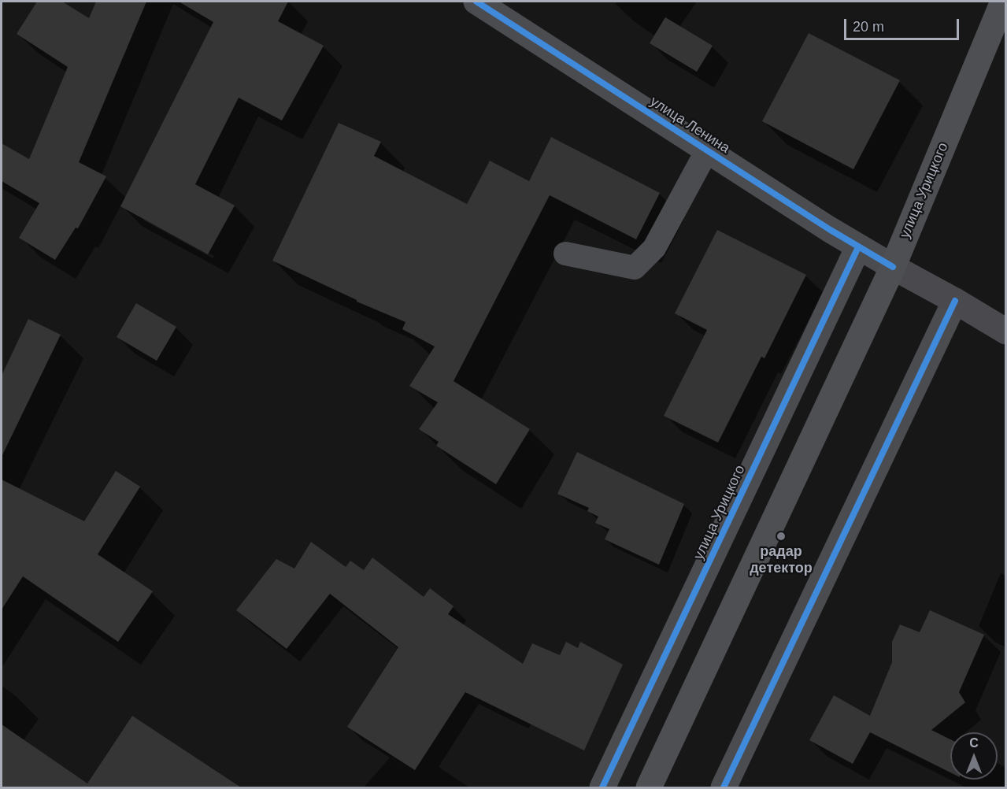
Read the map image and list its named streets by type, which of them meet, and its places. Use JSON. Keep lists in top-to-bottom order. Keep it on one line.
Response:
{"streets":{"main road":["улица Ленина","улица Урицкого"]},"crossings":[["улица Ленина","улица Урицкого"]],"places":["радар детектор"],"scale_bar":"20 m","north":"top"}
